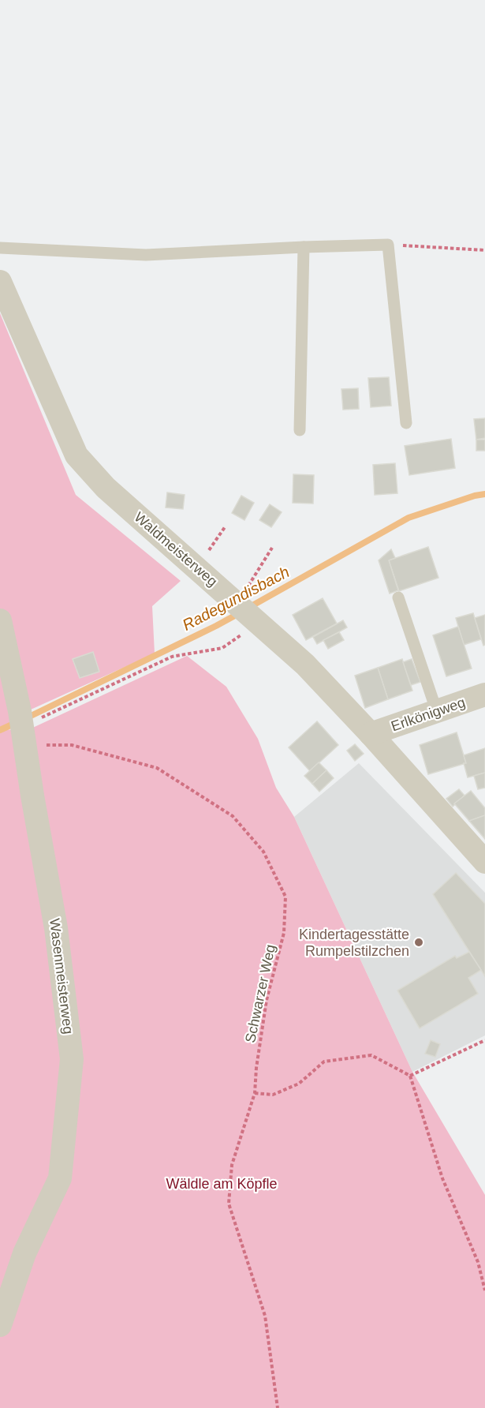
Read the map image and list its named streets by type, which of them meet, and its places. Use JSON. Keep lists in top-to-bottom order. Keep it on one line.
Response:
{"streets":{"street":["Waldmeisterweg","Erlkönigweg","Wasenmeisterweg"],"path":["Schwarzer Weg"]},"crossings":[["Waldmeisterweg","Erlkönigweg"],["Wasenmeisterweg","Schwarzer Weg"]],"water":["Radegundisbach"],"parks":["Wäldle am Köpfle"],"places":["Kindertagesstätte Rumpelstilzchen"]}
